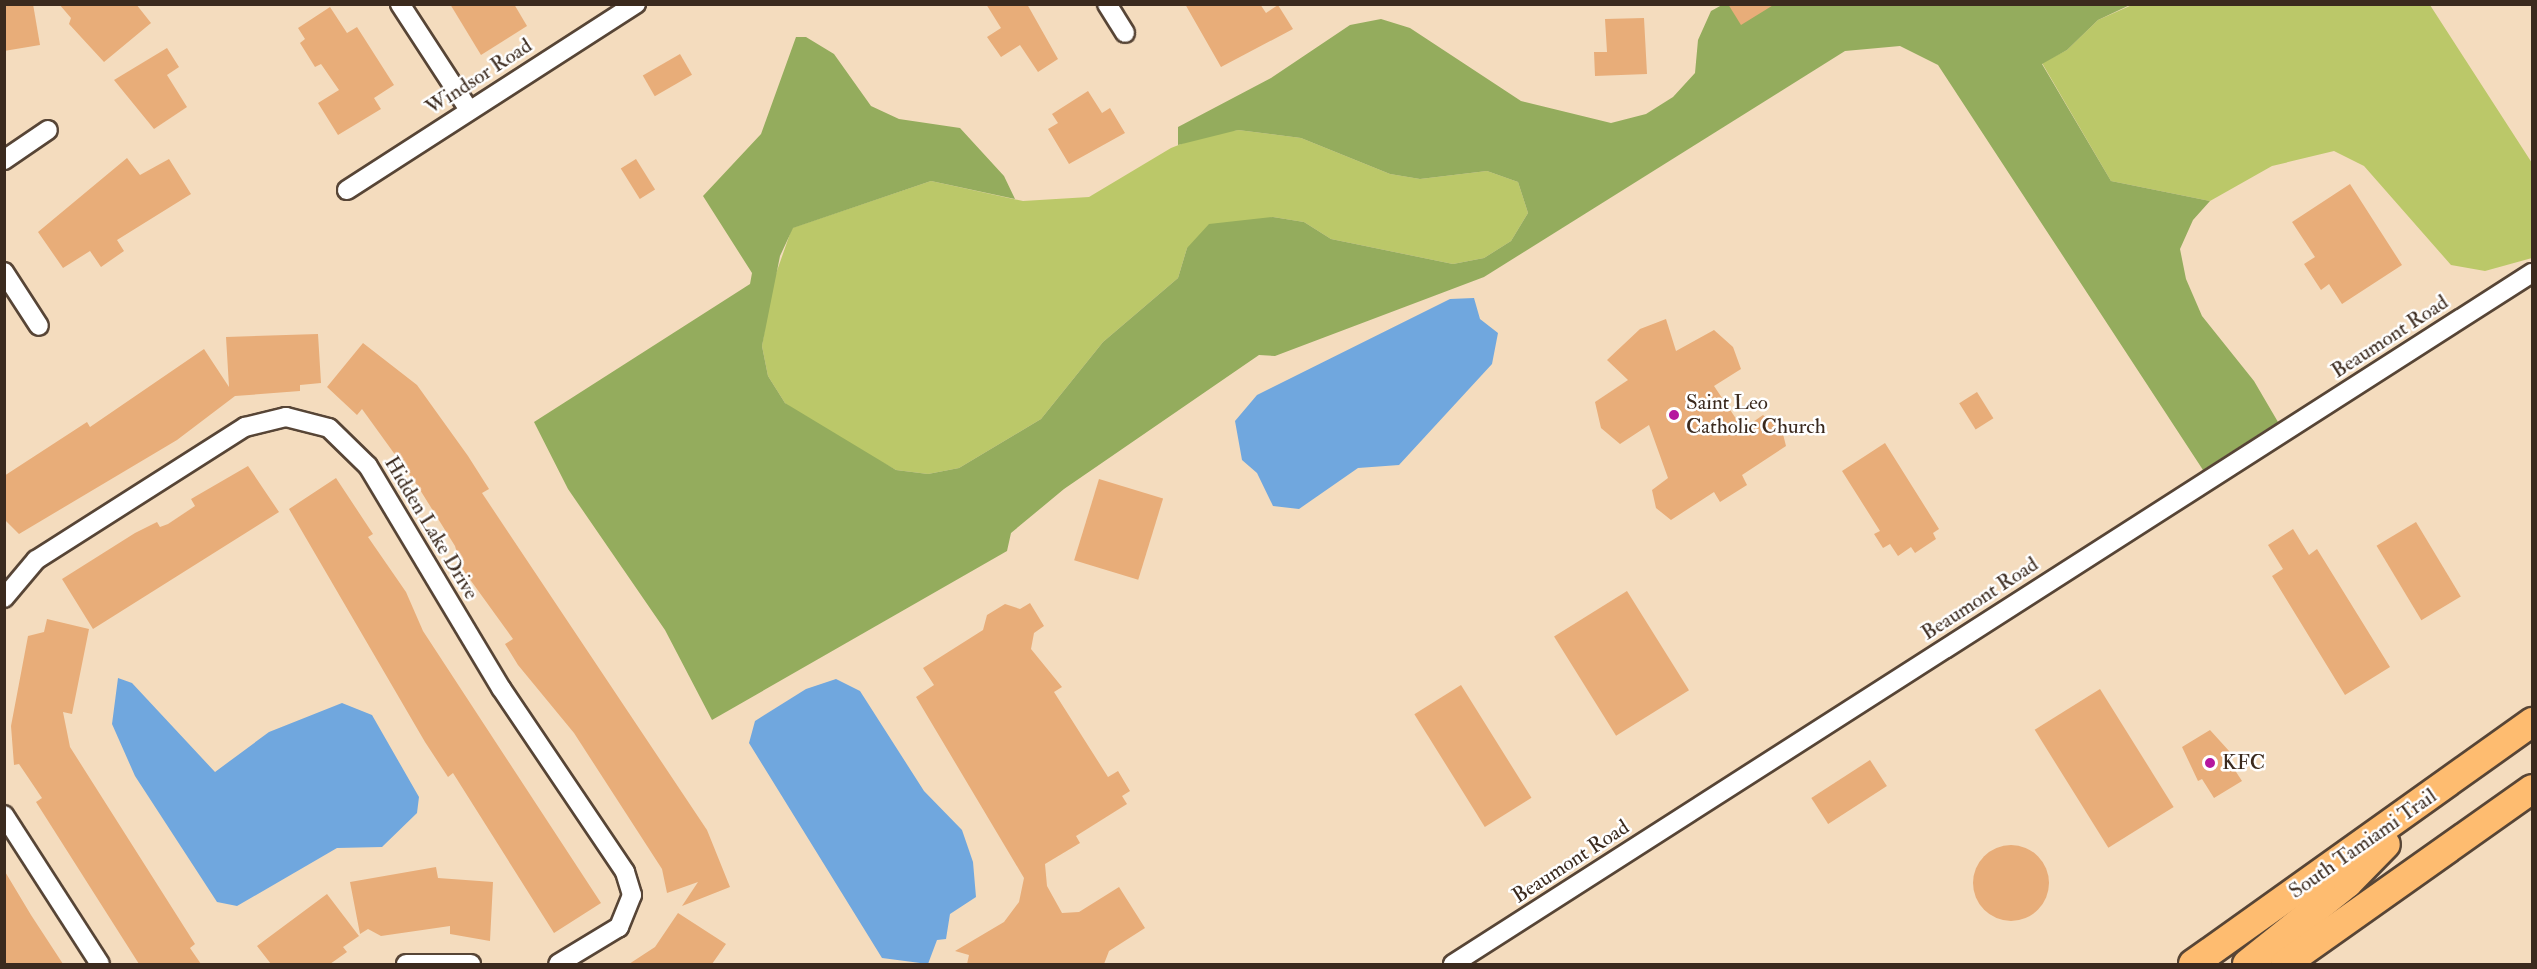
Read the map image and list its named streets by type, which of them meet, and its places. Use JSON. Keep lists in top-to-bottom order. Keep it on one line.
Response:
{"streets":{"main road":["South Tamiami Trail"],"street":["Windsor Road","Beaumont Road","Hidden Lake Drive"]},"places":["Saint Leo Catholic Church","KFC"]}
